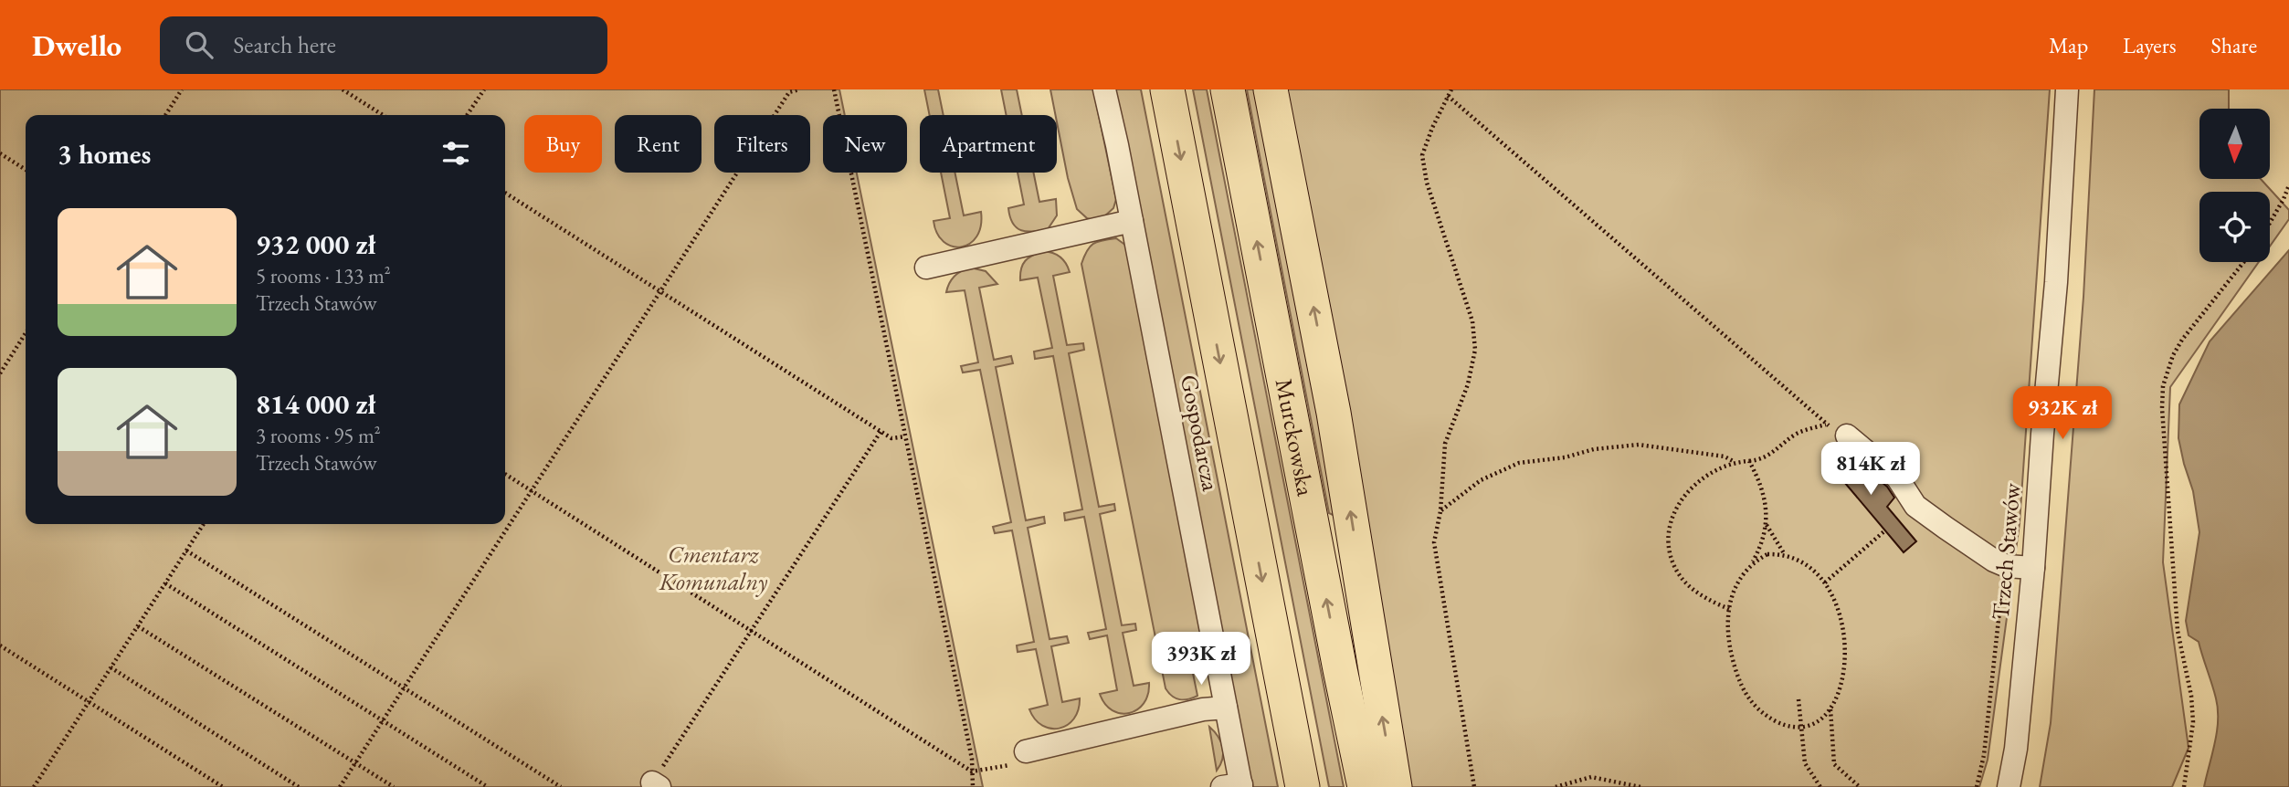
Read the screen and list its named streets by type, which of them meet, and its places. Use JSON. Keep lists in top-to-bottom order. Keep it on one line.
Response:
{"streets":{"highway":["Murckowska"],"street":["Gospodarcza","Trzech Stawów"]},"parks":["Cmentarz Komunalny"],"north":"bottom","page":{"header":"Dwello","search":"Search here","nav":["Map","Layers","Share"],"chip":["Buy","Rent","Filters","New","Apartment"],"heading":"3 homes","list":[{"name":"932 000 zł","note":"5 rooms · 133 m² · Trzech Stawów"},{"name":"814 000 zł","note":"3 rooms · 95 m² · Trzech Stawów"}],"price":["932K zł","814K zł","393K zł"]}}
